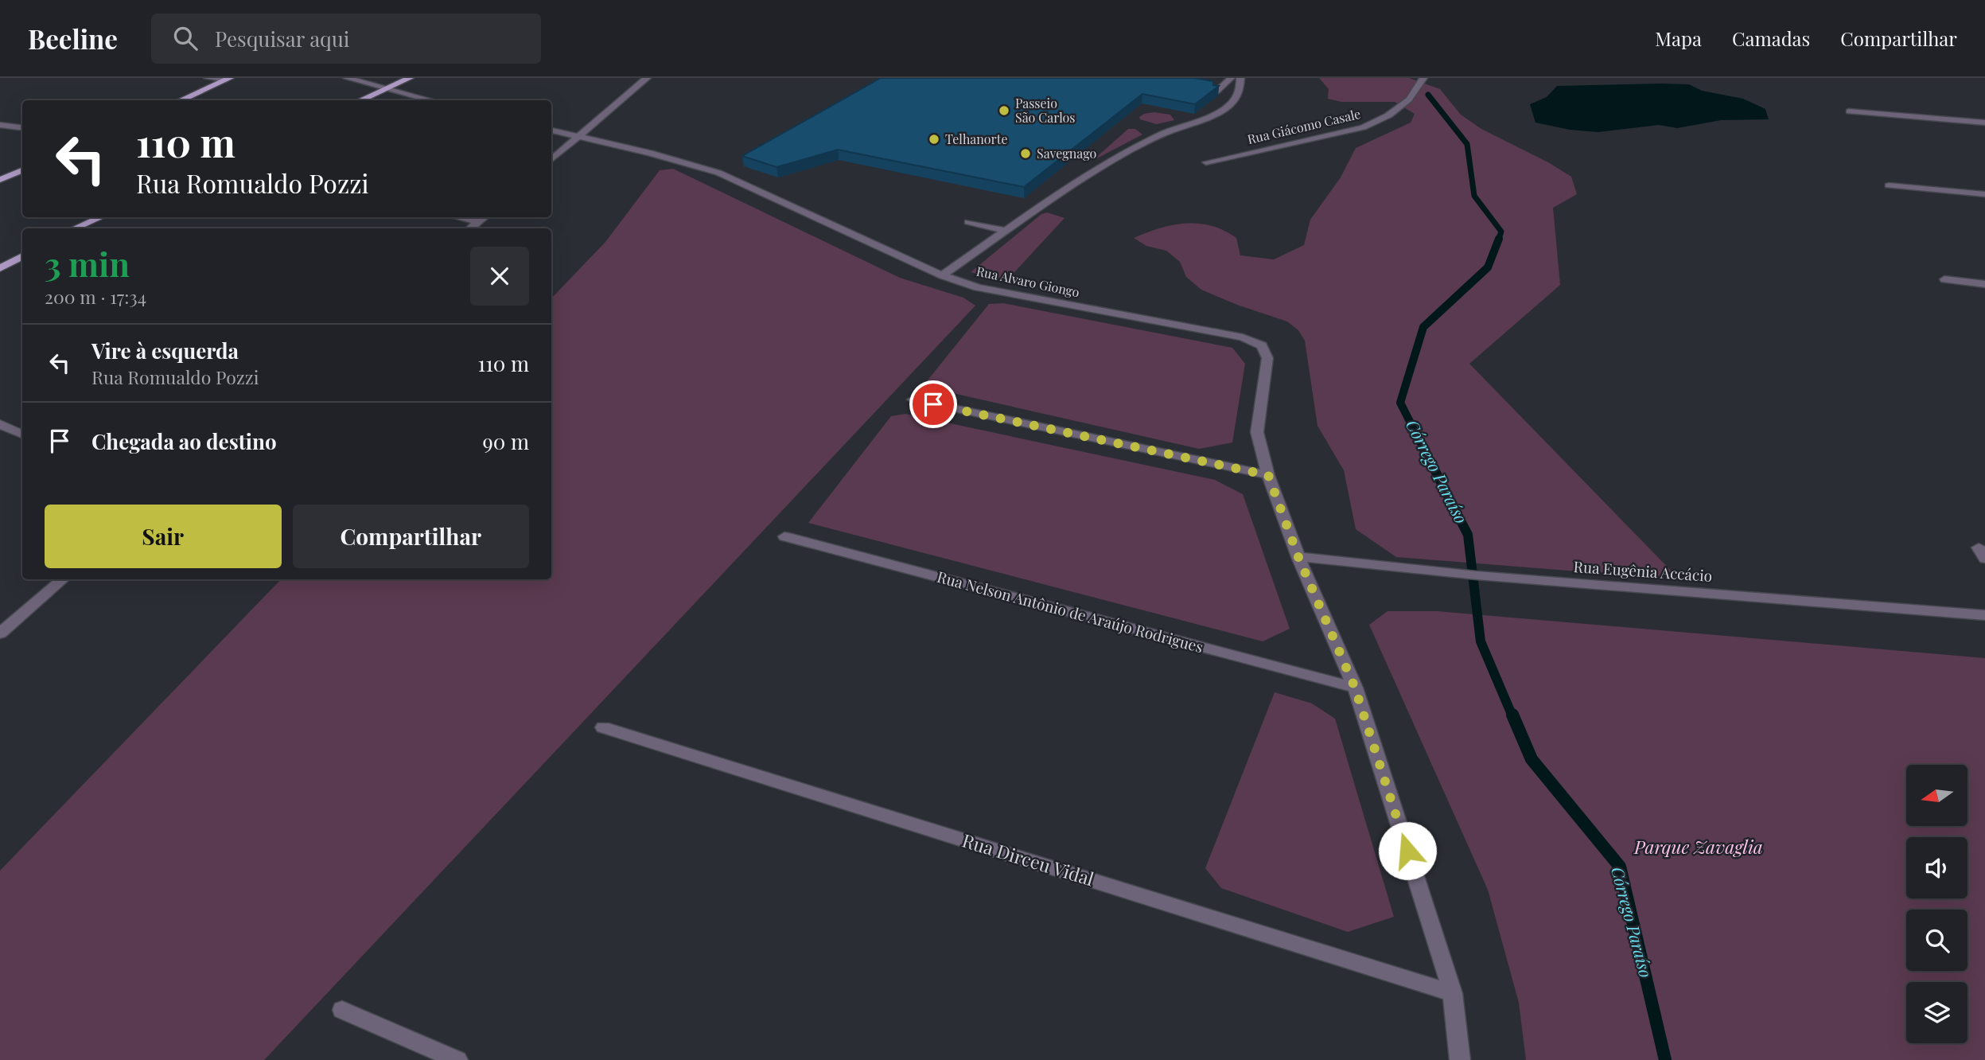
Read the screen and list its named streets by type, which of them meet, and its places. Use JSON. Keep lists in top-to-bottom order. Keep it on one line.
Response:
{"streets":{"street":["Rua Giácomo Casale","Rua Alvaro Giongo","Rua Eugênia Accácio","Rua Nelson Antônio de Araújo Rodrigues","Rua Dirceu Vidal"]},"water":["Córrego Paraíso"],"parks":["Parque Zavaglia"],"places":["Passeio São Carlos","Telhanorte","Savegnago"],"north":"left","page":{"header":"Beeline","search":"Pesquisar aqui","nav":["Mapa","Camadas","Compartilhar"],"turn":["110 m","Rua Romualdo Pozzi"],"heading":["3 min","200 m · 17:34"],"list":[{"name":"Vire à esquerda","note":"Rua Romualdo Pozzi","value":"110 m"},{"name":"Chegada ao destino","value":"90 m"}],"buttons":["Sair","Compartilhar"]}}
